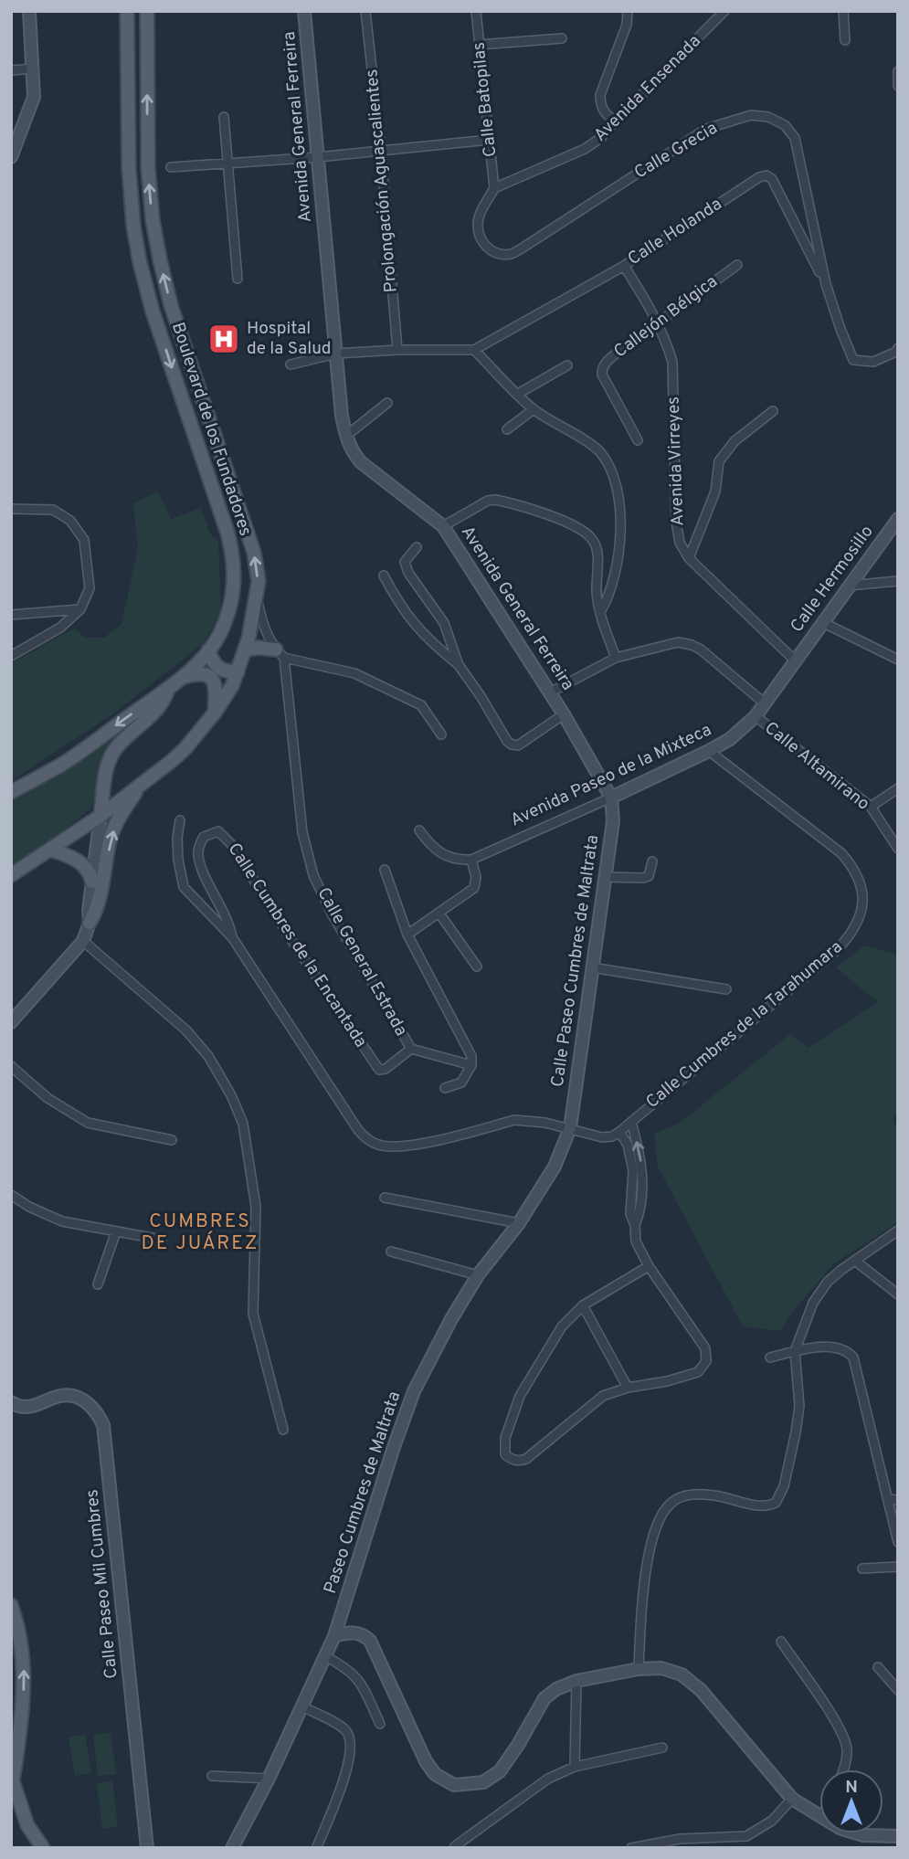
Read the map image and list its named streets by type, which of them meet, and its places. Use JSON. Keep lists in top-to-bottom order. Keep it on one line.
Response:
{"streets":{"main road":["Boulevard de los Fundadores"],"street":["Avenida Ensenada","Calle Batopilas","Avenida General Ferreira","Calle Grecia","Prolongación Aguascalientes","Calle Holanda","Callejón Bélgica","Avenida Virreyes","Calle Hermosillo","Calle Altamirano","Avenida Paseo de la Mixteca","Calle Cumbres de la Encantada","Calle Paseo Cumbres de Maltrata","Calle General Estrada","Calle Cumbres de la Tarahumara","Paseo Cumbres de Maltrata","Calle Paseo Mil Cumbres"]},"crossings":[["Avenida Ensenada","Calle Batopilas"],["Avenida Ensenada","Calle Grecia"],["Calle Batopilas","Calle Grecia"],["Avenida General Ferreira","Calle Altamirano"],["Avenida General Ferreira","Avenida Paseo de la Mixteca"],["Avenida General Ferreira","Calle Paseo Cumbres de Maltrata"],["Calle Grecia","Calle Holanda"],["Calle Holanda","Avenida Virreyes"],["Callejón Bélgica","Avenida Virreyes"],["Boulevard de los Fundadores","Calle General Estrada"],["Avenida Virreyes","Calle Hermosillo"],["Avenida Virreyes","Avenida Paseo de la Mixteca"],["Calle Hermosillo","Avenida Paseo de la Mixteca"],["Calle Altamirano","Avenida Paseo de la Mixteca"],["Avenida Paseo de la Mixteca","Calle Paseo Cumbres de Maltrata"],["Avenida Paseo de la Mixteca","Calle Cumbres de la Tarahumara"],["Calle Cumbres de la Encantada","Calle Paseo Cumbres de Maltrata"],["Calle Cumbres de la Encantada","Calle General Estrada"],["Calle Cumbres de la Encantada","Paseo Cumbres de Maltrata"],["Calle Paseo Cumbres de Maltrata","Paseo Cumbres de Maltrata"]],"districts":["CUMBRES DE JUÁREZ"],"places":{"hospital":["Hospital de la Salud"]},"north":"top"}
